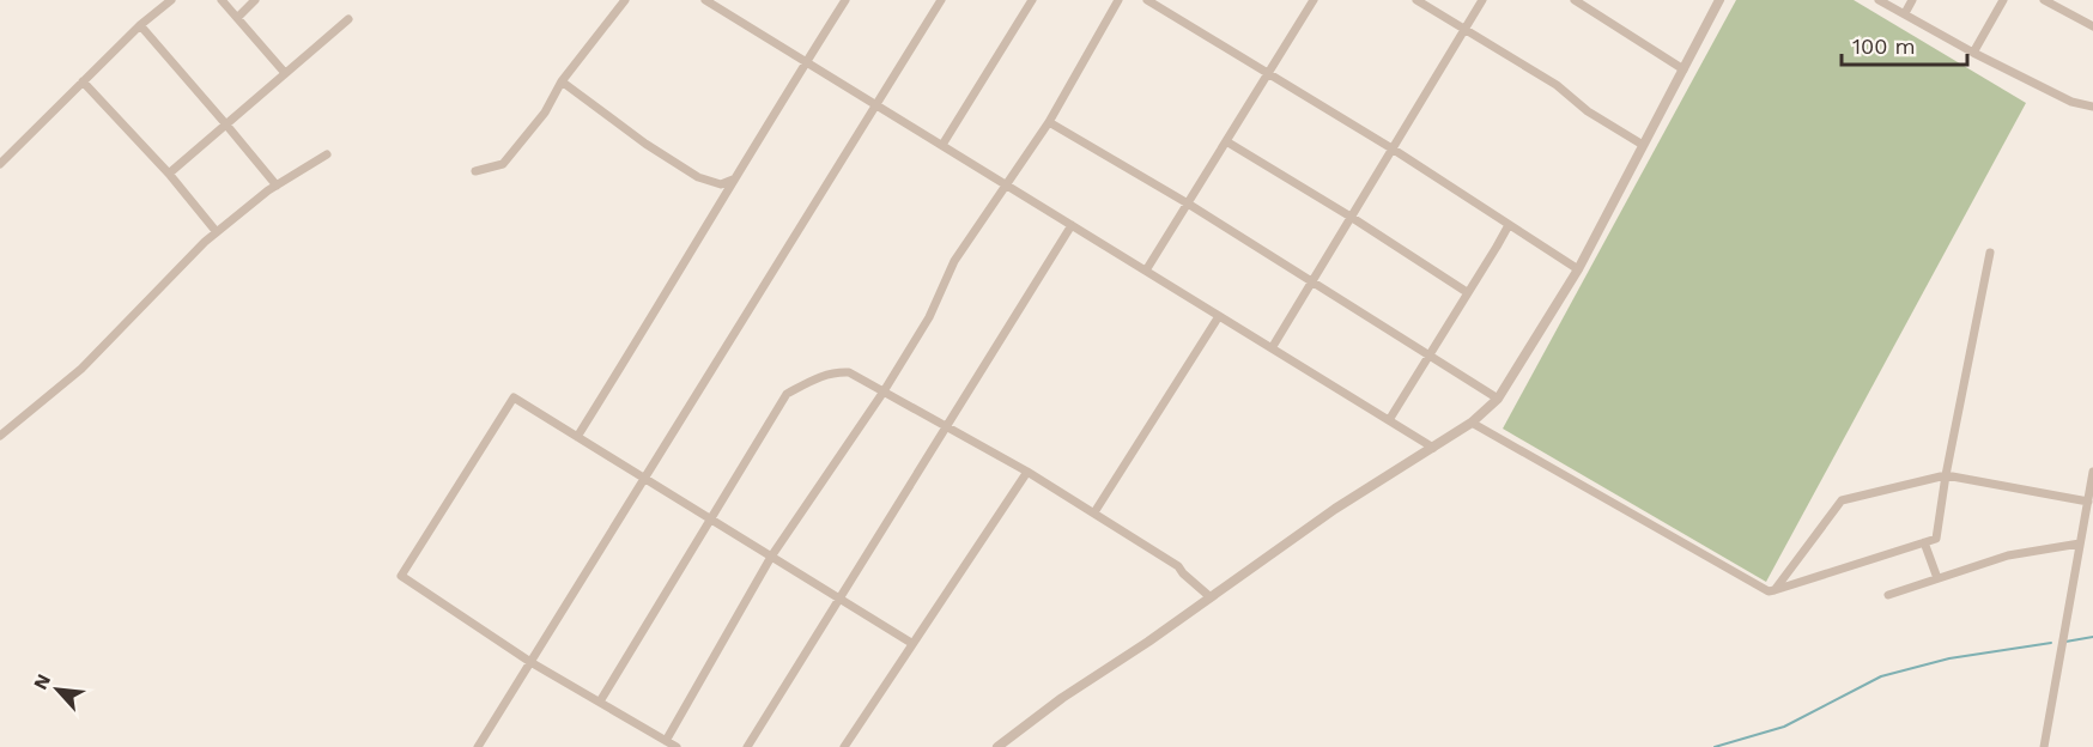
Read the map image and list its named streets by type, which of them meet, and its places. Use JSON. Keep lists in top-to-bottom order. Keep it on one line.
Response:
{"scale_bar":"100 m","north":"top left"}
